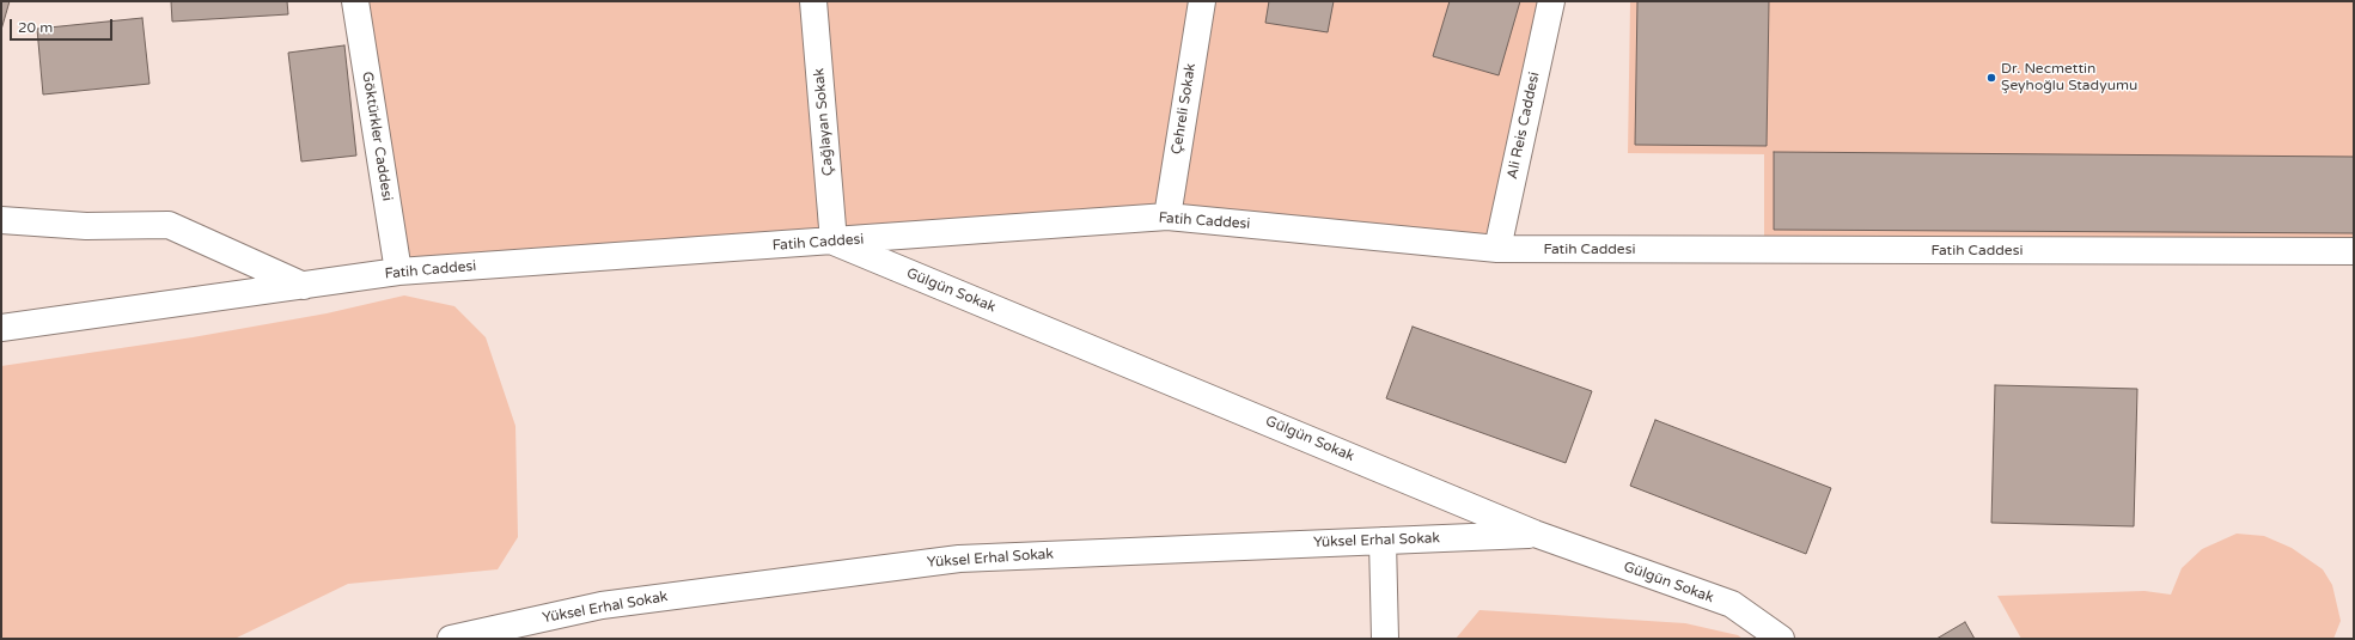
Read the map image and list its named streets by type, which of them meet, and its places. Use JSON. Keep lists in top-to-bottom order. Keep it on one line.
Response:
{"streets":{"street":["Çehreli Sokak","Çağlayan Sokak","Ali Reis Caddesi","Göktürkler Caddesi","Fatih Caddesi","Gülgün Sokak","Yüksel Erhal Sokak"]},"crossings":[["Çehreli Sokak","Fatih Caddesi"],["Çağlayan Sokak","Fatih Caddesi"],["Çağlayan Sokak","Gülgün Sokak"],["Ali Reis Caddesi","Fatih Caddesi"],["Göktürkler Caddesi","Fatih Caddesi"],["Fatih Caddesi","Gülgün Sokak"],["Gülgün Sokak","Yüksel Erhal Sokak"]],"places":["Dr. Necmettin Şeyhoğlu Stadyumu"],"scale_bar":"20 m"}
